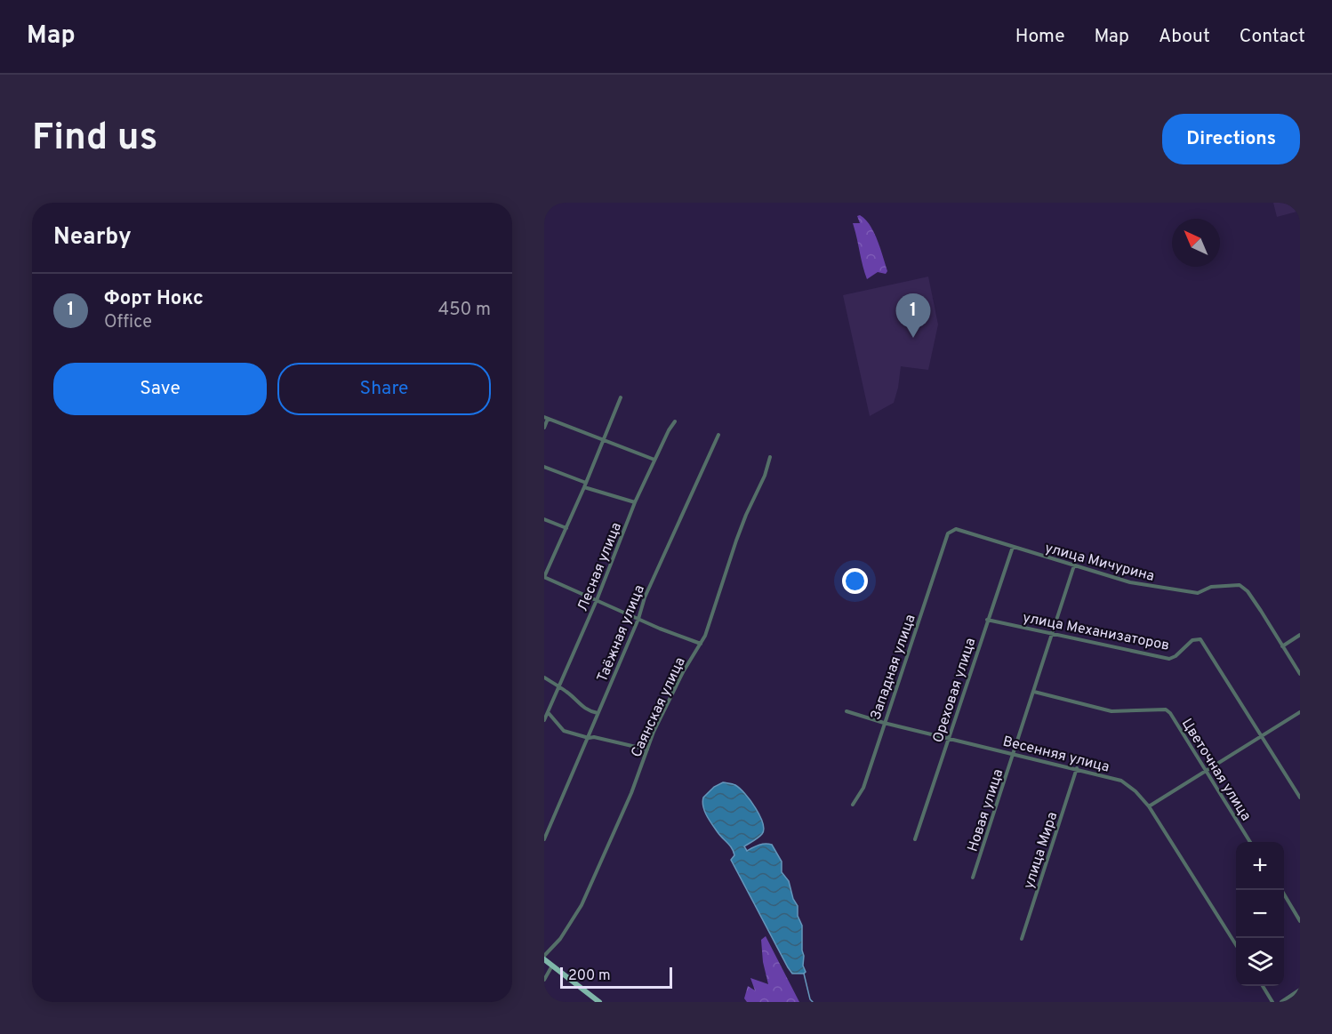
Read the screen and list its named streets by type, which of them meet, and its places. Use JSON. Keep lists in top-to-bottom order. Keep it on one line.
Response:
{"streets":{"street":["улица Мичурина","Лесная улица","улица Механизаторов","Таёжная улица","Западная улица","Ореховая улица","Саянская улица","Весенняя улица","Цветочная улица","Новая улица","улица Мира"]},"crossings":[["улица Мичурина","Западная улица"],["улица Мичурина","Ореховая улица"],["улица Мичурина","Новая улица"],["улица Механизаторов","Ореховая улица"],["улица Механизаторов","Новая улица"],["Западная улица","Весенняя улица"],["Ореховая улица","Весенняя улица"],["Весенняя улица","Новая улица"],["Весенняя улица","улица Мира"],["Цветочная улица","Новая улица"]],"scale_bar":"200 m","north":"top left","page":{"header":"Map","nav":["Home","Map","About","Contact"],"buttons":["Directions",["Save","Share"]],"title":"Find us","heading":"Nearby","list":[{"mark":"1","name":"Форт Нокс","note":"Office","value":"450 m"}],"pins":"1","map_buttons":["+","−"],"scale":"200 m"}}
